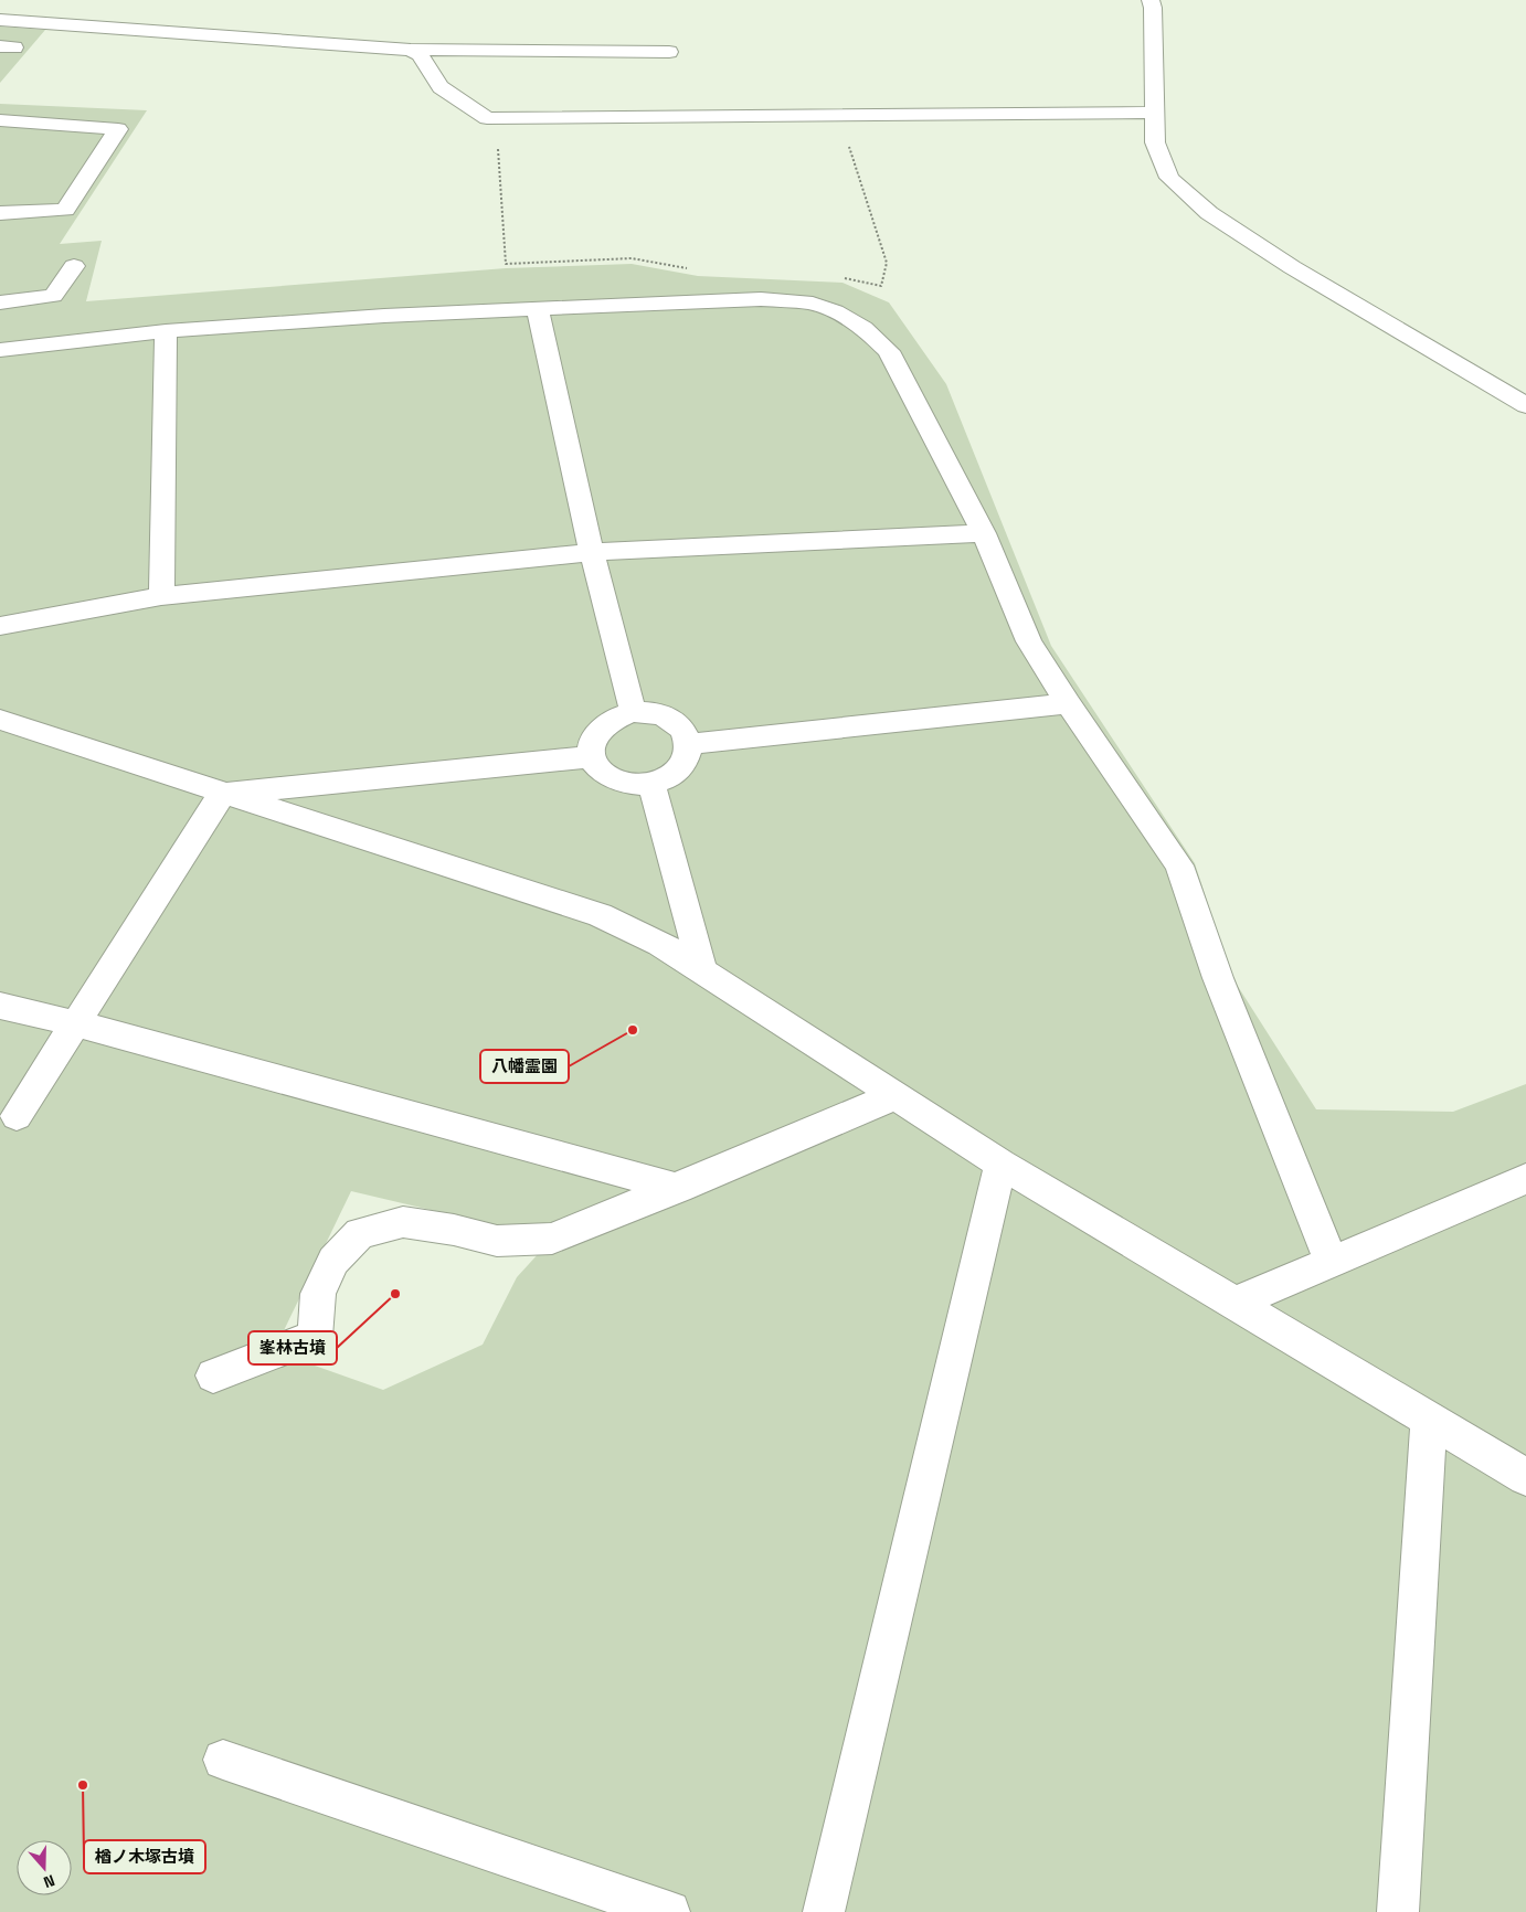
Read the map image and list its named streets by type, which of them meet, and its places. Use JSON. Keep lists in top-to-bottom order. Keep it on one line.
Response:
{"places":["八幡霊園","峯林古墳","楢ノ木塚古墳"],"north":"bottom"}
